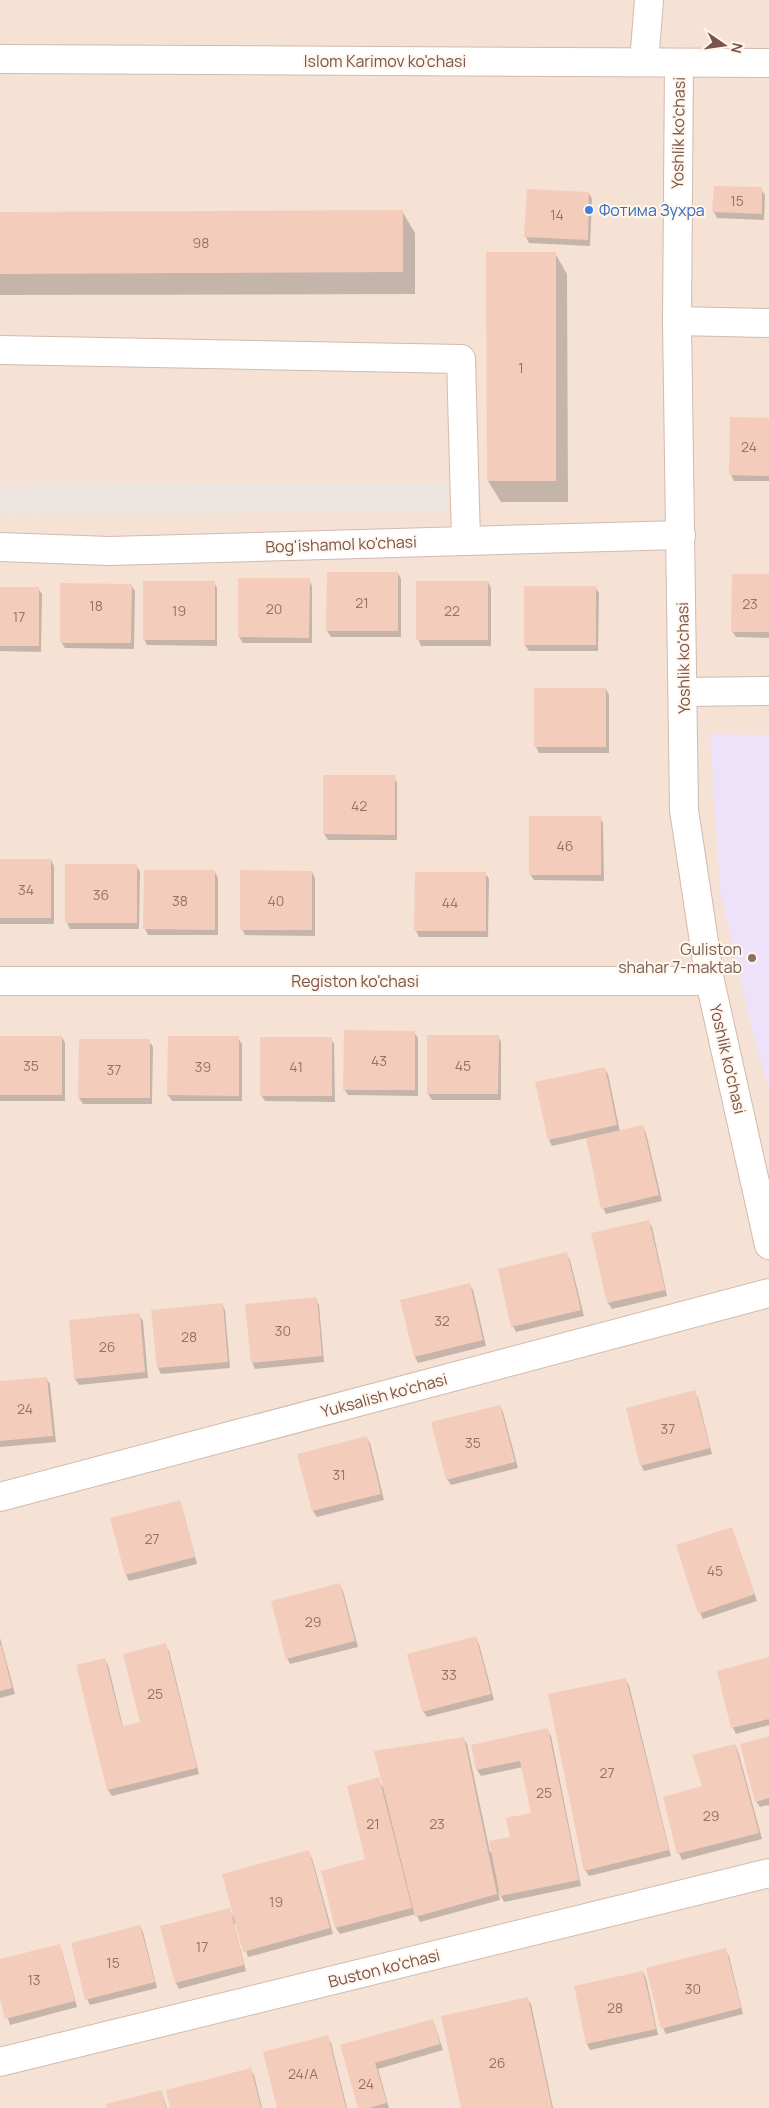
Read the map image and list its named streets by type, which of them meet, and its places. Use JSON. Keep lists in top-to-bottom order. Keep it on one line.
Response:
{"streets":{"street":["Islom Karimov ko'chasi","Yoshlik ko'chasi","Bog'ishamol ko'chasi","Registon ko'chasi","Yuksalish ko'chasi","Buston ko'chasi"]},"crossings":[["Islom Karimov ko'chasi","Yoshlik ko'chasi"],["Yoshlik ko'chasi","Bog'ishamol ko'chasi"],["Yoshlik ko'chasi","Registon ko'chasi"]],"places":["Фотима Зухра","Guliston shahar 7-maktab"],"house_numbers":["15","14","98","1","24","21","23","18","20","19","22","17","42","46","34","36","38","40","44","43","35","45","39","41","37","32","30","28","26","24","37","35","31","27","45","29","33","25","27","25","29","21","23","19","17","15","13","30","28","26","24/A","24"],"north":"right"}
